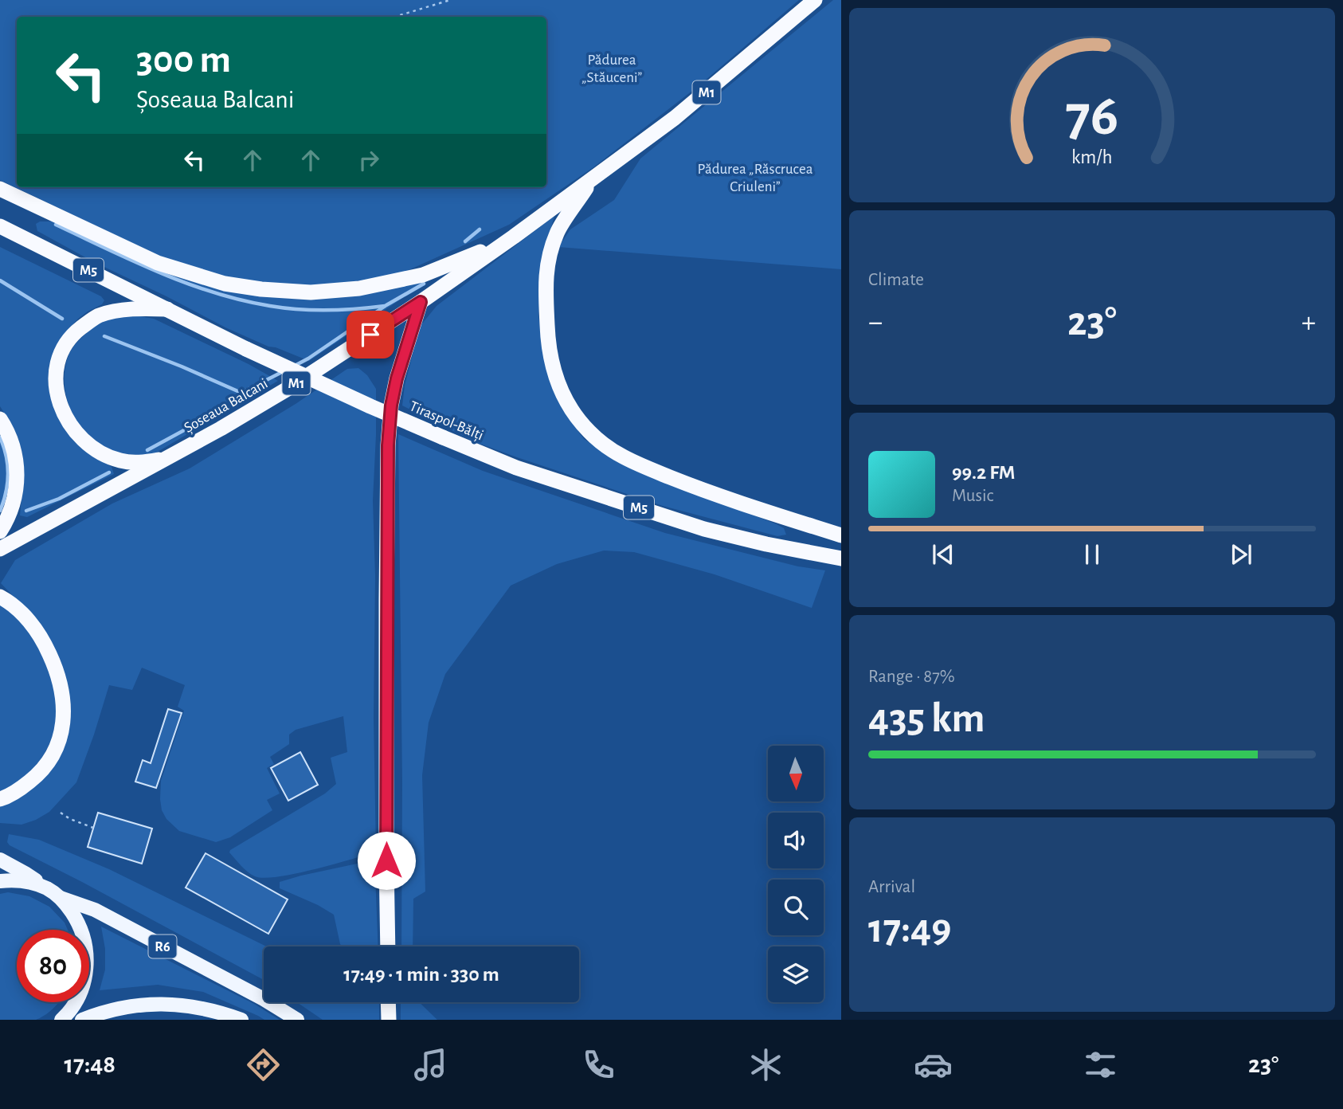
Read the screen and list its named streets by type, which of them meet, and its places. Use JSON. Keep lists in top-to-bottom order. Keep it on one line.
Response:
{"streets":{"highway":["M1","M5","Șoseaua Balcani","Tiraspol-Bălți"],"main road":["R6"]},"crossings":[["M1","Șoseaua Balcani"]],"parks":["Pădurea „Stăuceni”","Pădurea „Răscrucea Criuleni”"],"north":"bottom","page":{"turn":["300 m","Șoseaua Balcani"],"tile":["Climate",["Range · 87%","435 km"],["Arrival","17:49"]],"heat":["−","23°","+"],"song":["99.2 FM","Music"],"limit":"80","trip":"17:49 · 1 min · 330 m","tabs":["17:48","23°"],"gauge":["76","km/h"]}}
